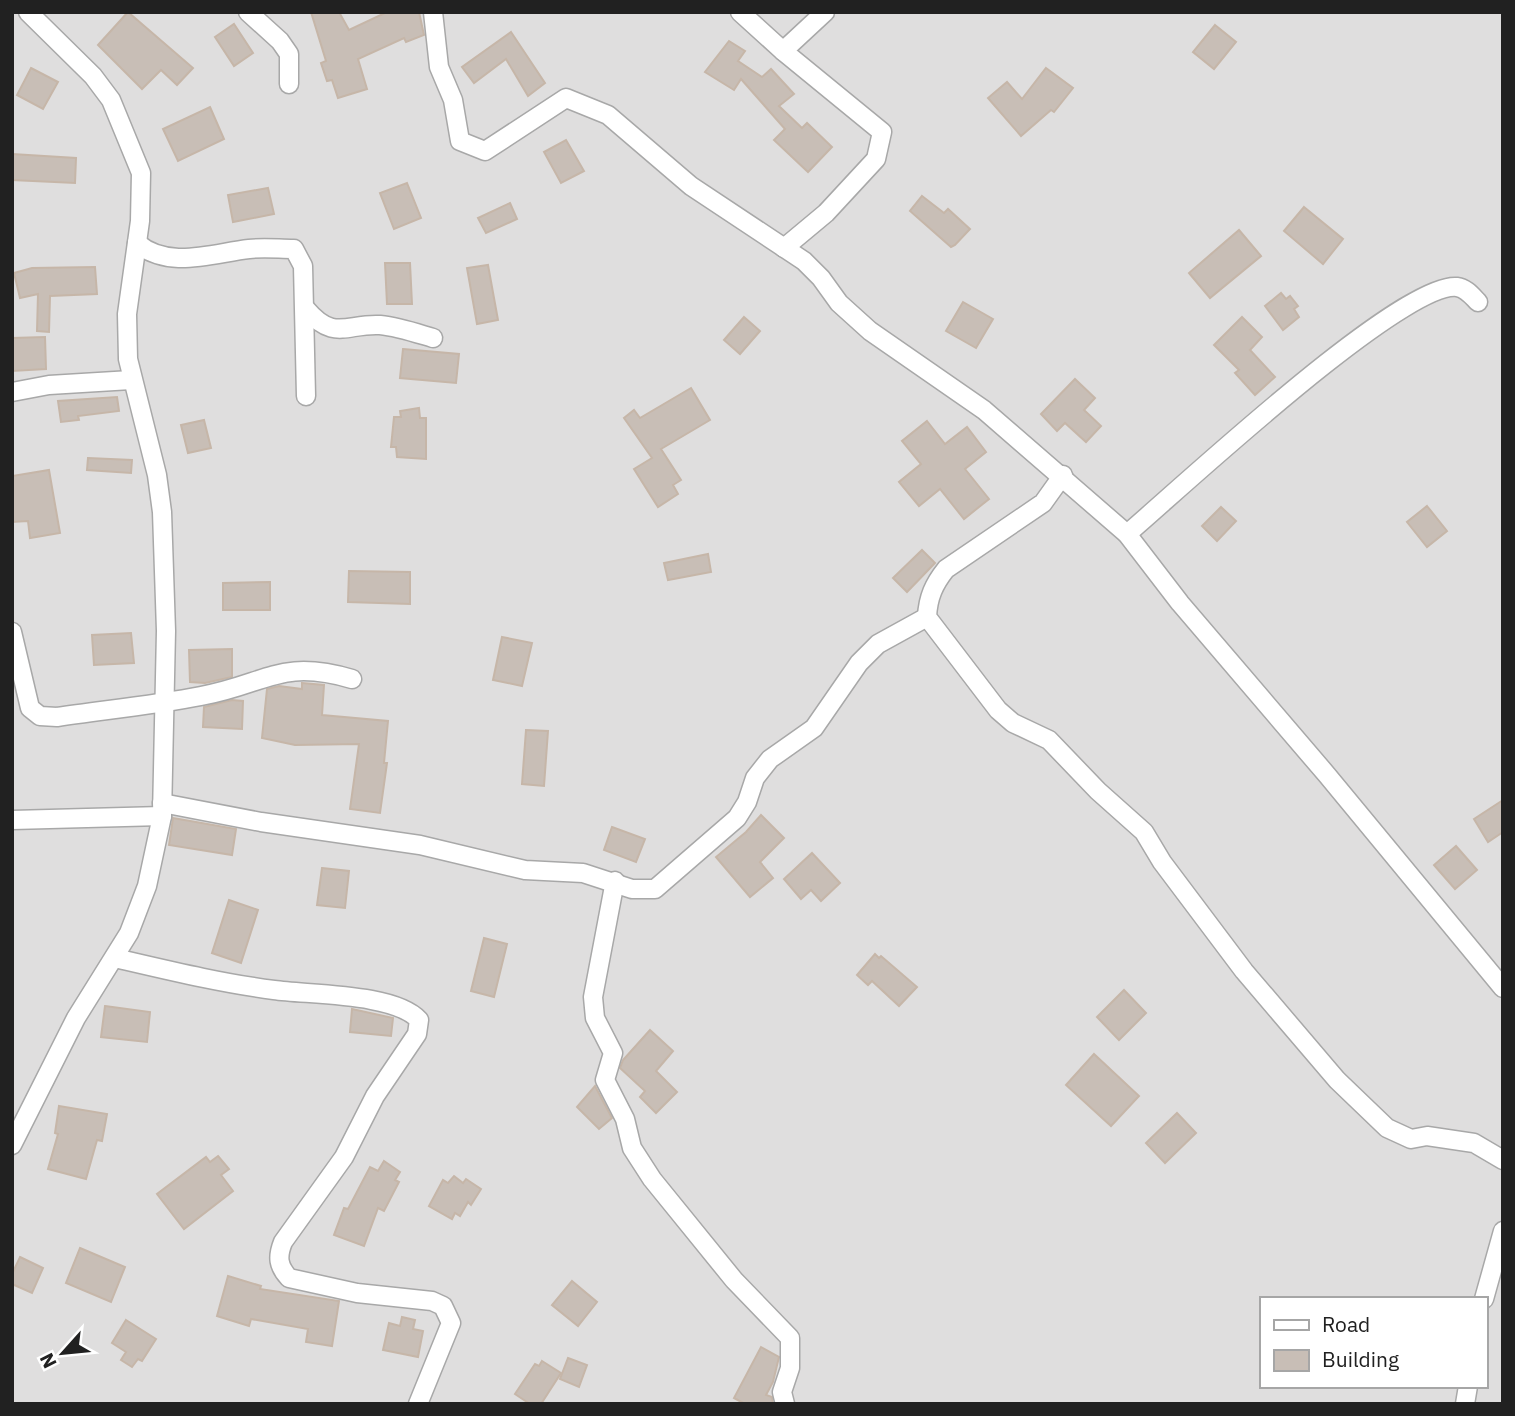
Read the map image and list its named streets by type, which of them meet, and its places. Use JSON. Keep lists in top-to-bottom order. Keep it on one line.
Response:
{"legend":["Road","Building"],"north":"bottom left"}
